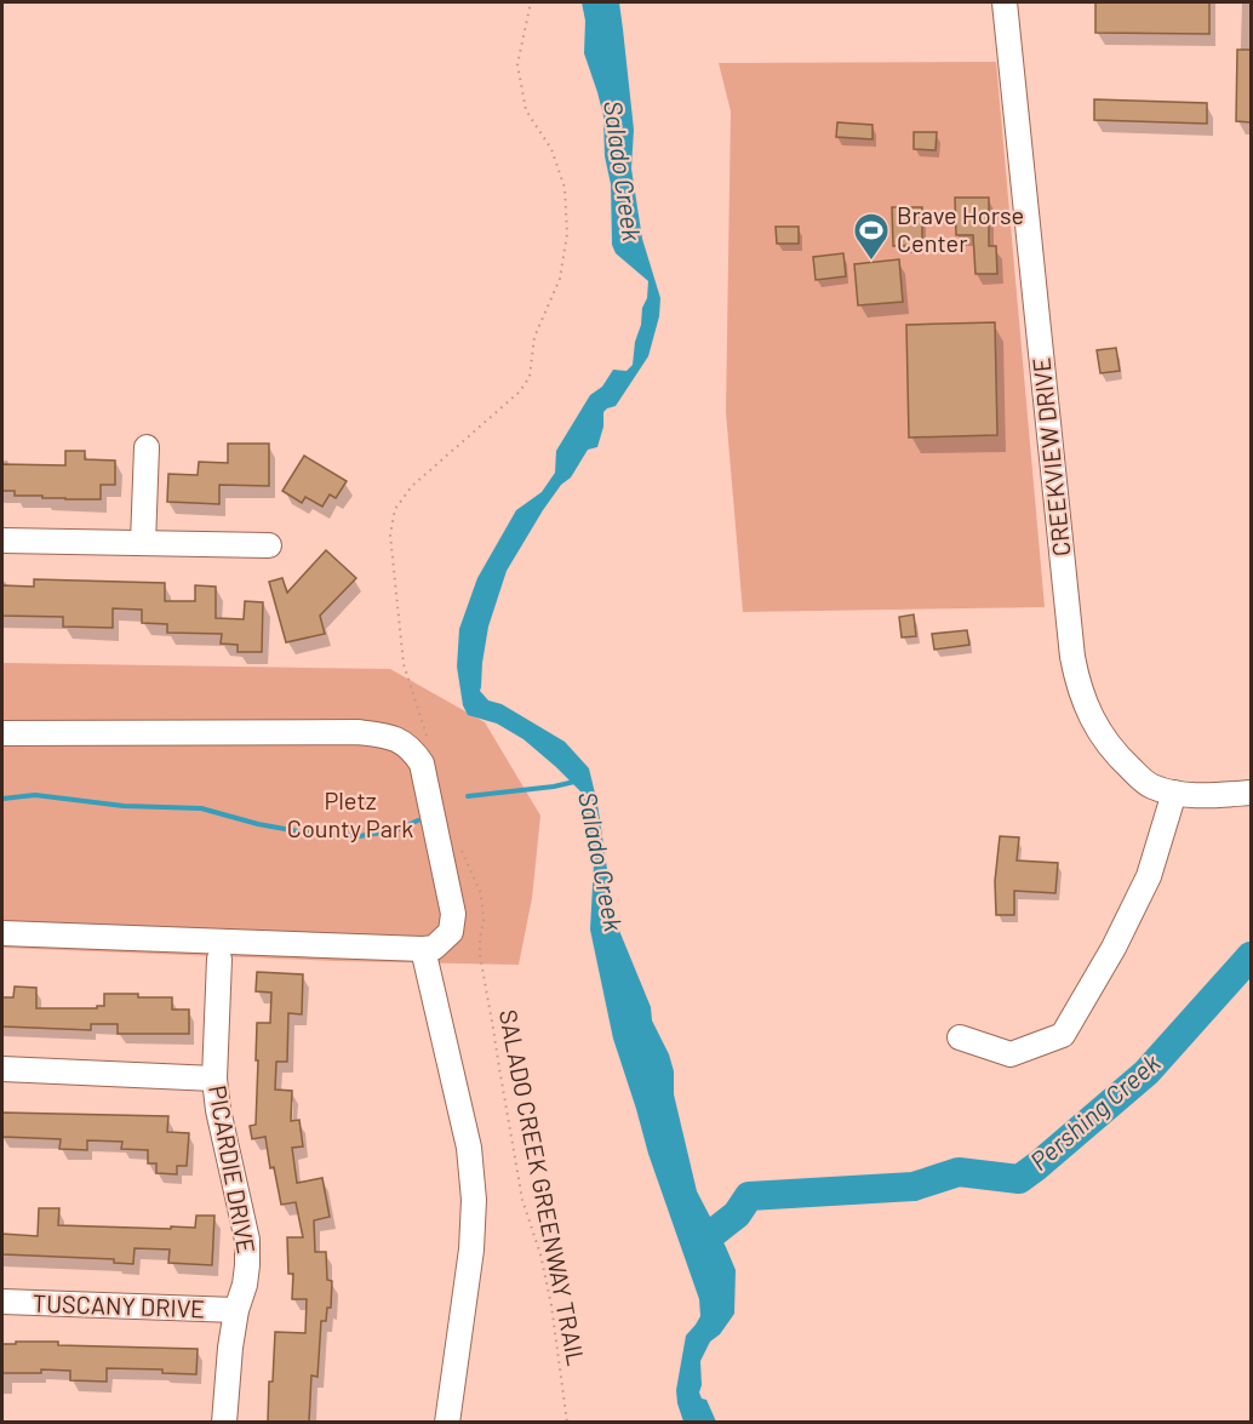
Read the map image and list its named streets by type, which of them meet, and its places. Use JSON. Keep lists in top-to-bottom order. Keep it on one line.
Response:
{"streets":{"street":["CREEKVIEW DRIVE","PICARDIE DRIVE","TUSCANY DRIVE"],"path":["SALADO CREEK GREENWAY TRAIL"]},"crossings":[["PICARDIE DRIVE","TUSCANY DRIVE"]],"water":["Salado Creek","Pershing Creek"],"parks":["Pletz County Park"],"places":{"sports":["Brave Horse Center"]}}
